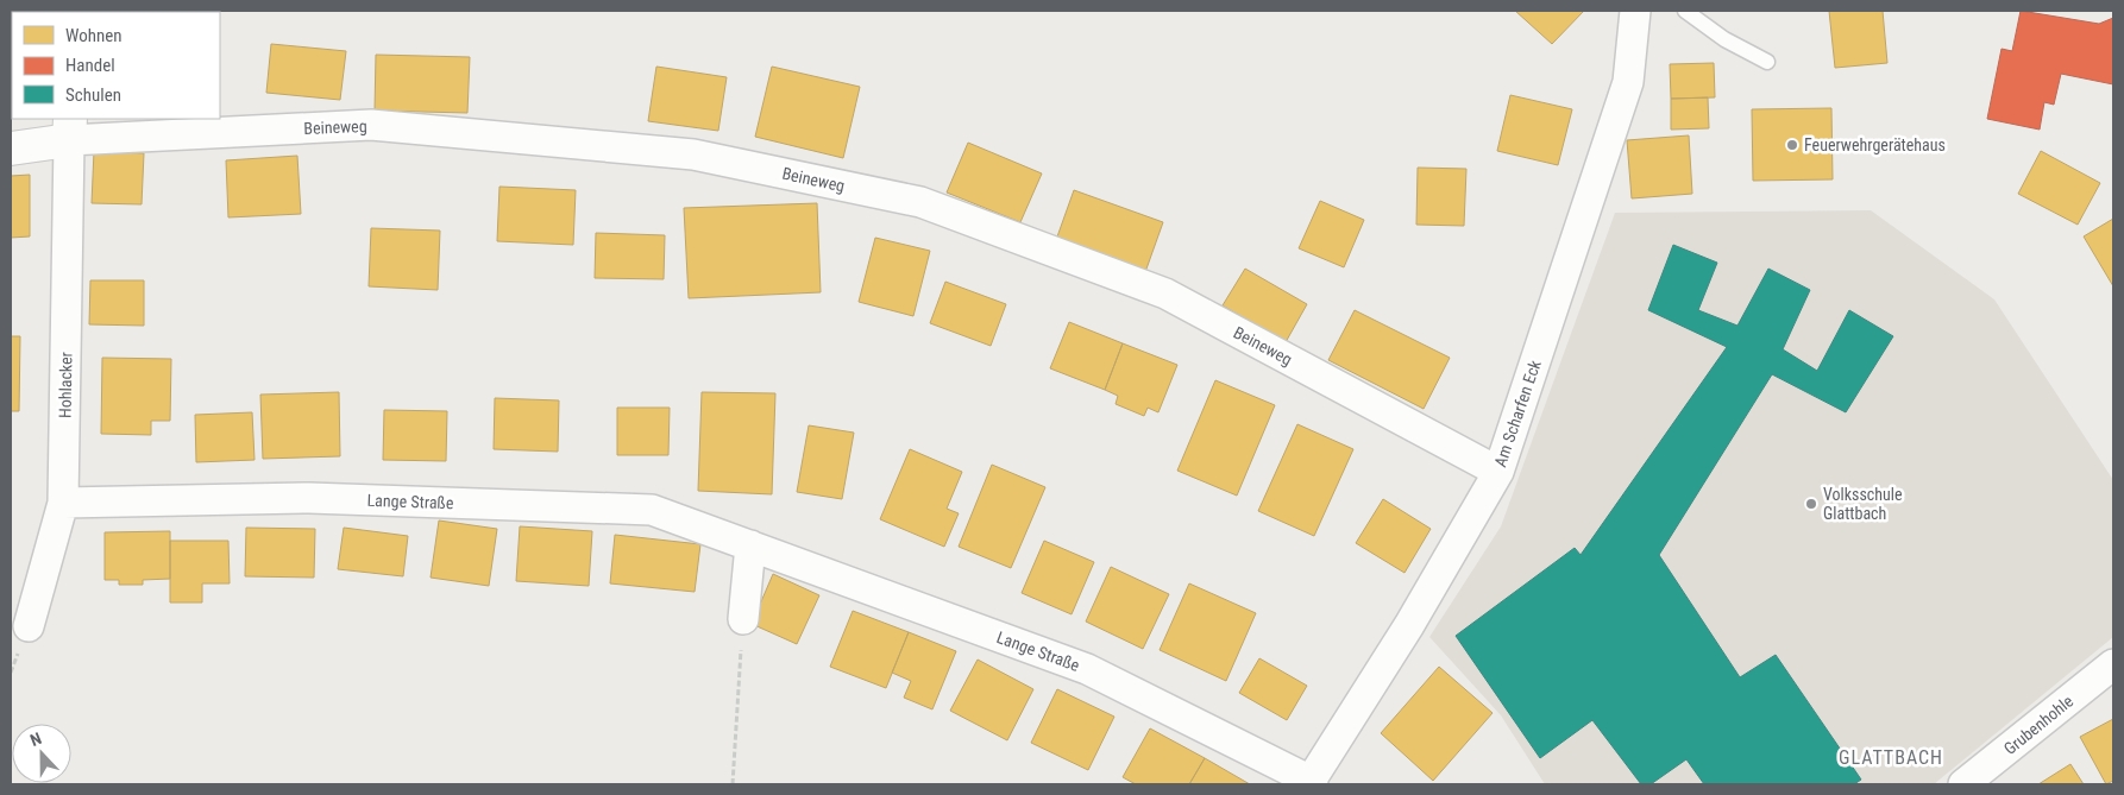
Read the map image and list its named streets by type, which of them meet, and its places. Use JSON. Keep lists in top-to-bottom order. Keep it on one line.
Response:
{"streets":{"street":["Beineweg","Hohlacker","Am Scharfen Eck","Lange Straße","Grubenhohle"]},"crossings":[["Beineweg","Hohlacker"],["Beineweg","Am Scharfen Eck"],["Hohlacker","Lange Straße"],["Am Scharfen Eck","Lange Straße"]],"districts":["GLATTBACH"],"places":["Feuerwehrgerätehaus","Volksschule Glattbach"],"legend":["Wohnen","Handel","Schulen"],"north":"top"}
